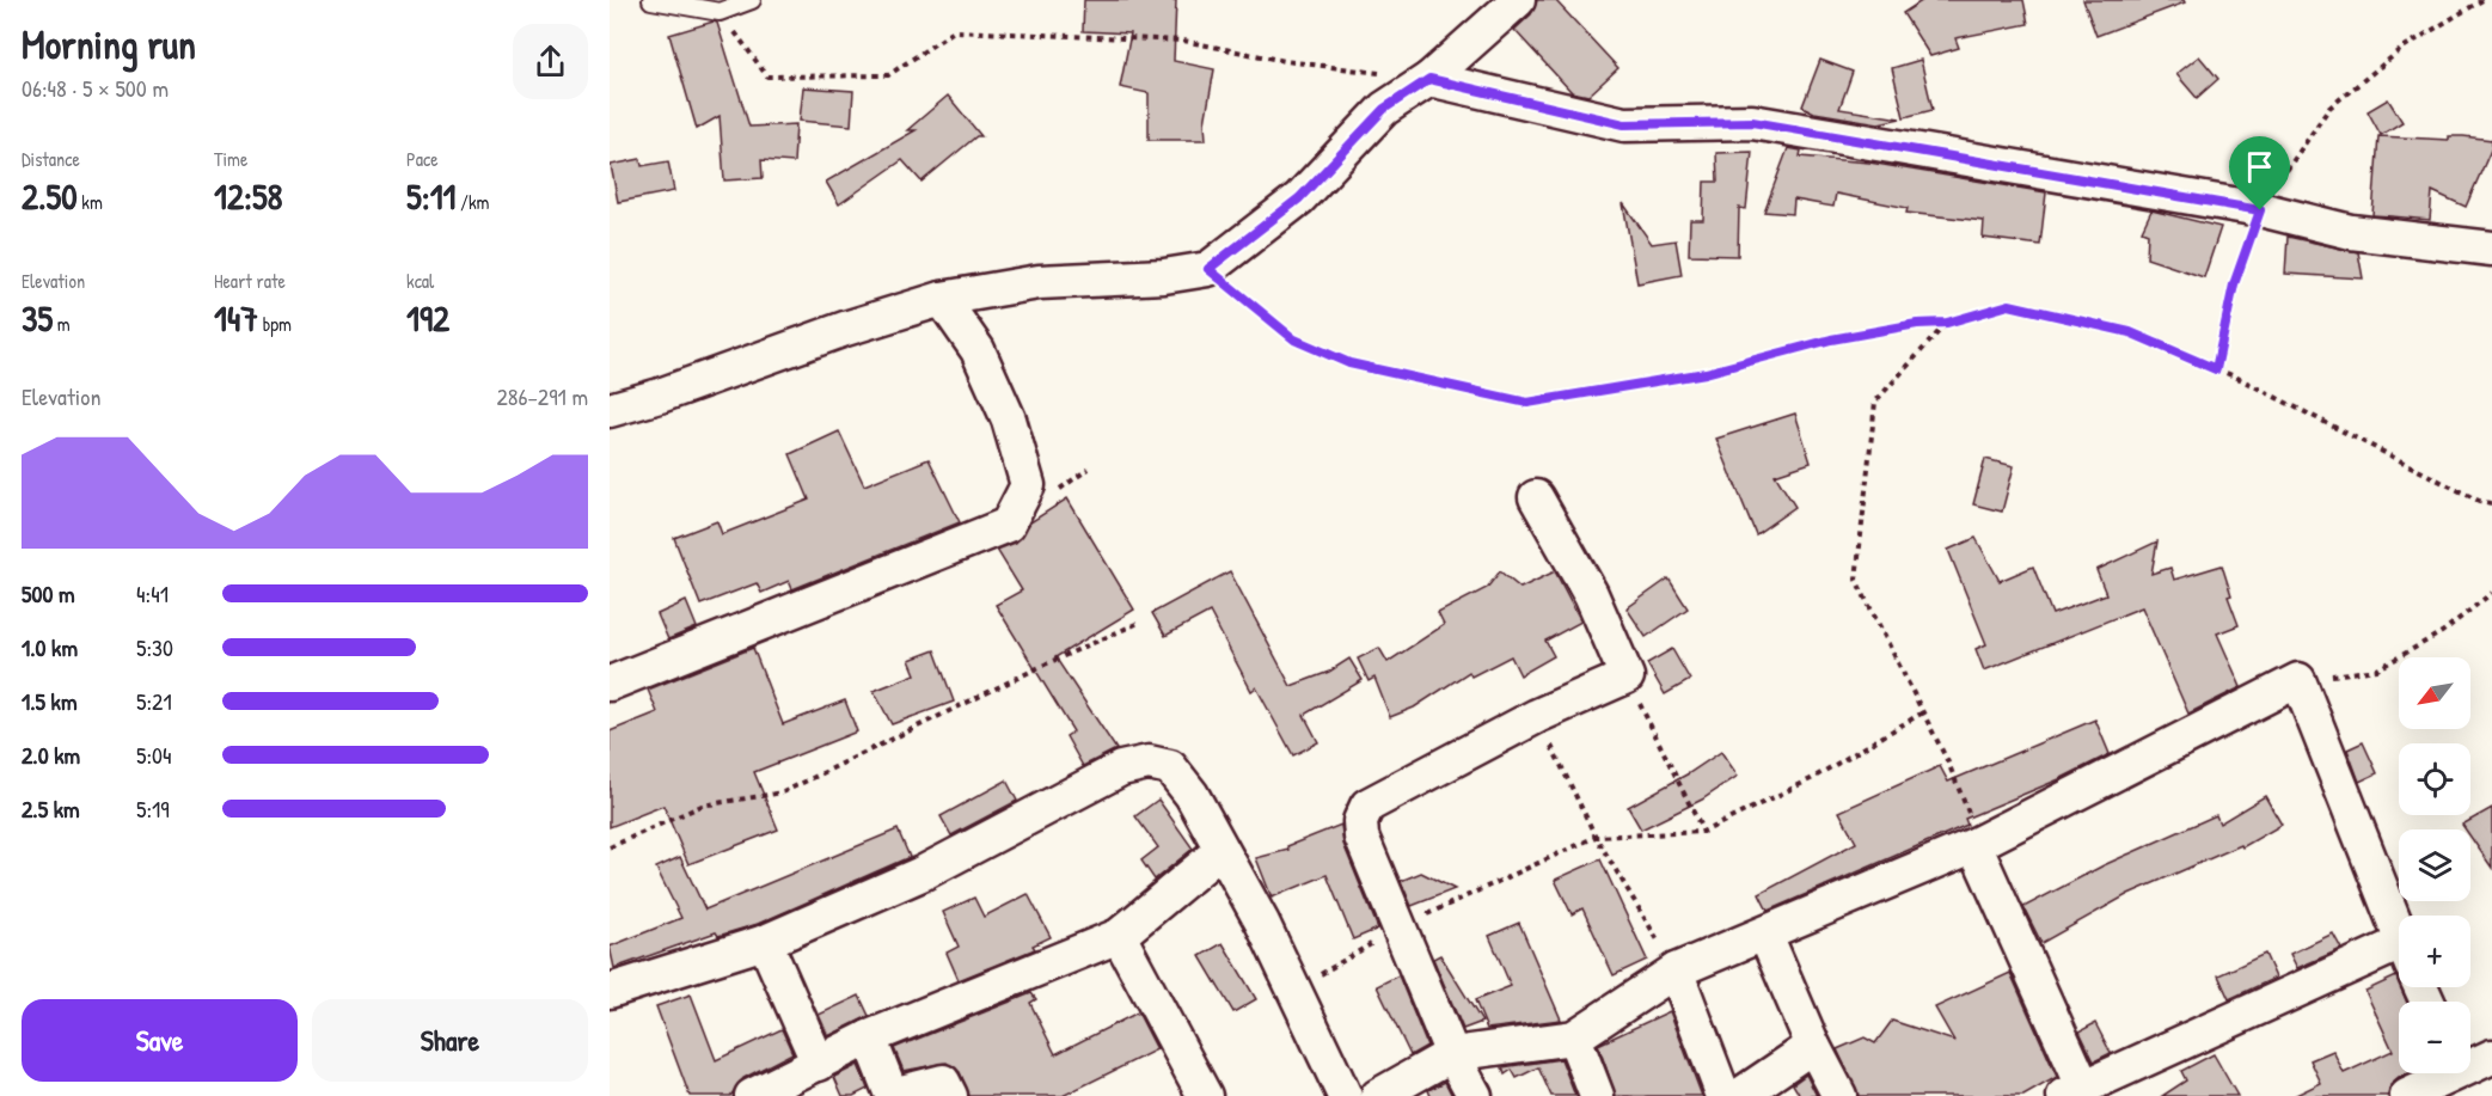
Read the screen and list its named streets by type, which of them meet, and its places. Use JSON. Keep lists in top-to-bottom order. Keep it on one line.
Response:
{"north":"bottom left","page":{"heading":["Morning run","06:48 · 5 × 500 m"],"stats":[["Distance","2.50 km"],["Time","12:58"],["Pace","5:11 /km"],["Elevation","35 m"],["Heart rate","147 bpm"],["kcal","192"]],"chart":["Elevation","286–291 m"],"list":[{"name":"500 m","note":"4:41"},{"name":"1.0 km","note":"5:30"},{"name":"1.5 km","note":"5:21"},{"name":"2.0 km","note":"5:04"},{"name":"2.5 km","note":"5:19"}],"map_buttons":["+","−"],"buttons":["Save","Share"]}}
